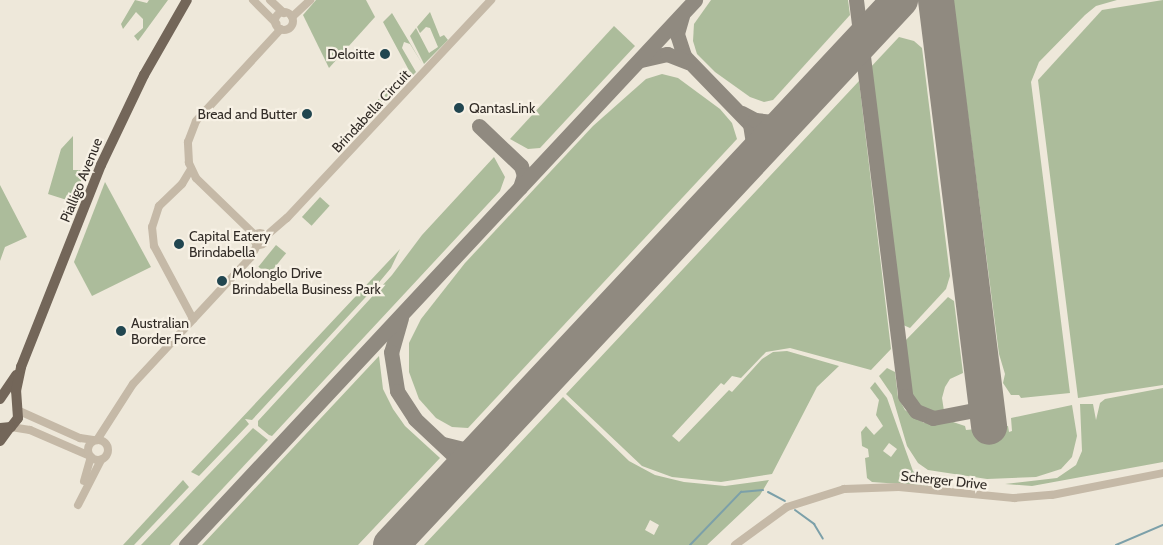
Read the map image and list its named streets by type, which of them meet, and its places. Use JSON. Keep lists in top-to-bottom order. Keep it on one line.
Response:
{"streets":{"main road":["Pialligo Avenue"],"street":["Brindabella Circuit","Scherger Drive"]},"places":["Deloitte","QantasLink","Bread and Butter","Capital Eatery Brindabella","Molonglo Drive Brindabella Business Park","Australian Border Force"]}
